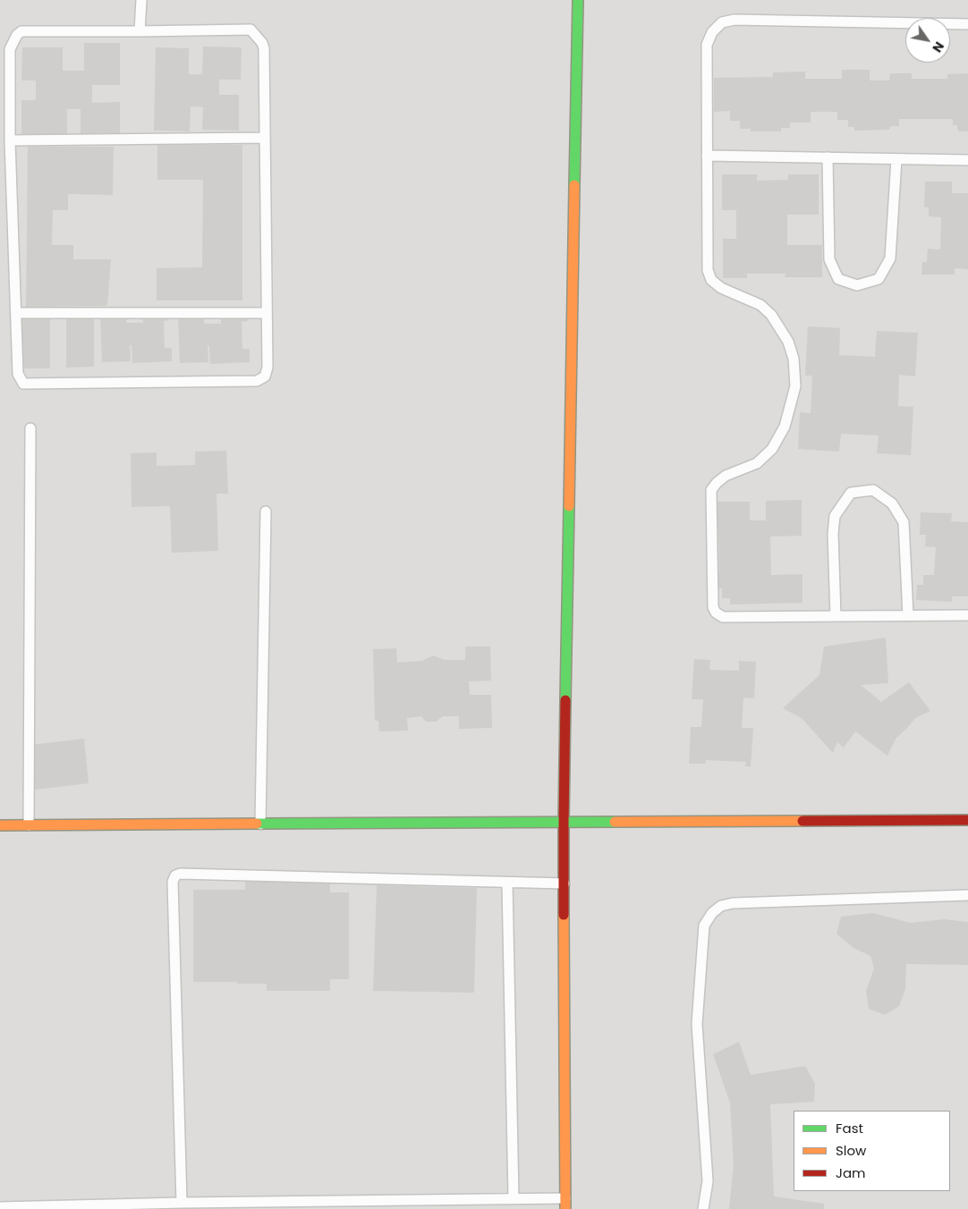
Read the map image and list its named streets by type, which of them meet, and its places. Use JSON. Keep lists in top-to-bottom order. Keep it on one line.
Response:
{"legend":["Fast","Slow","Jam"],"north":"bottom right"}
